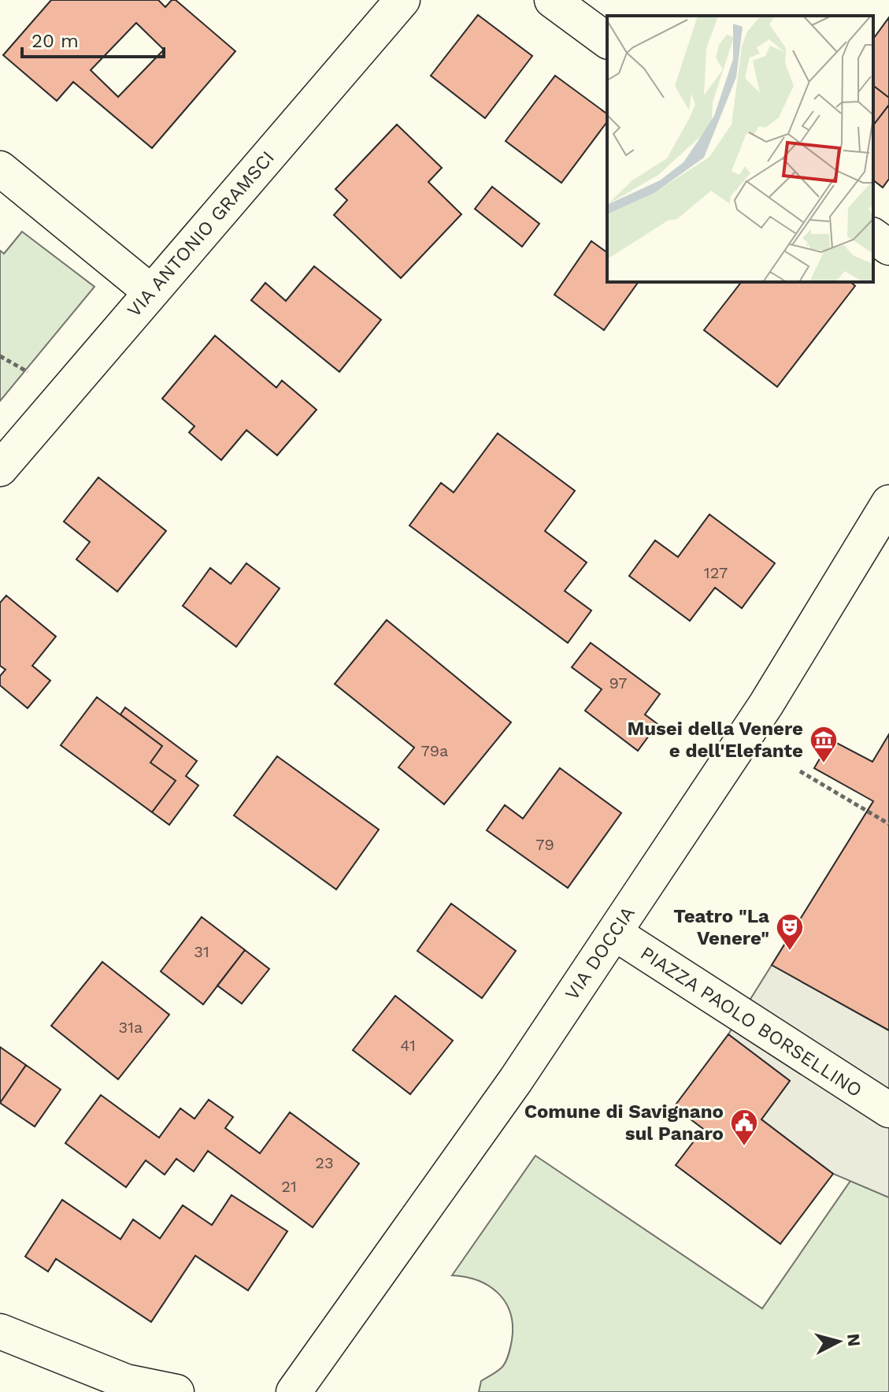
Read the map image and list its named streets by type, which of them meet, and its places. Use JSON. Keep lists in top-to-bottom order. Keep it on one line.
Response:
{"streets":{"street":["VIA ANTONIO GRAMSCI","VIA DOCCIA","PIAZZA PAOLO BORSELLINO"]},"crossings":[["VIA DOCCIA","PIAZZA PAOLO BORSELLINO"]],"places":{"museum":["Musei della Venere e dell'Elefante"],"theatre":["Teatro \"La Venere\""],"public building":["Comune di Savignano sul Panaro"]},"house_numbers":["127","97","79a","79","31","31a","41","23","21"],"scale_bar":"20 m","north":"right"}
